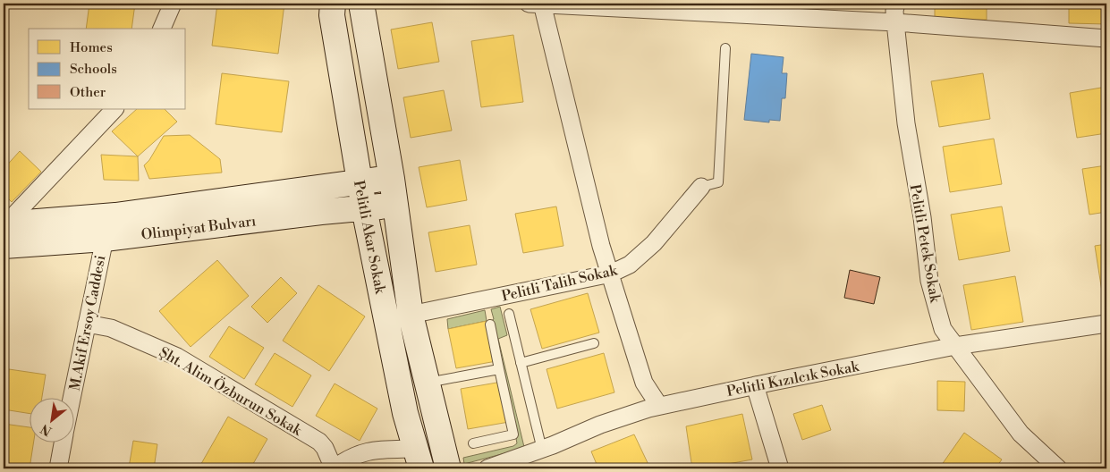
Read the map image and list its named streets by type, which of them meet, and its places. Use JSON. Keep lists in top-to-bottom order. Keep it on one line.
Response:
{"streets":{"main road":["Olimpiyat Bulvarı","Pelitli Akar Sokak"],"street":["Pelitli Petek Sokak","Pelitli Talih Sokak","M.Akif Ersoy Caddesi","Pelitli Kızılcık Sokak","Şht. Alim Özburun Sokak"]},"crossings":[["Olimpiyat Bulvarı","Pelitli Akar Sokak"],["Olimpiyat Bulvarı","M.Akif Ersoy Caddesi"],["Pelitli Akar Sokak","Pelitli Talih Sokak"],["Pelitli Petek Sokak","Pelitli Kızılcık Sokak"],["M.Akif Ersoy Caddesi","Şht. Alim Özburun Sokak"]],"legend":["Homes","Schools","Other"],"north":"bottom left"}
